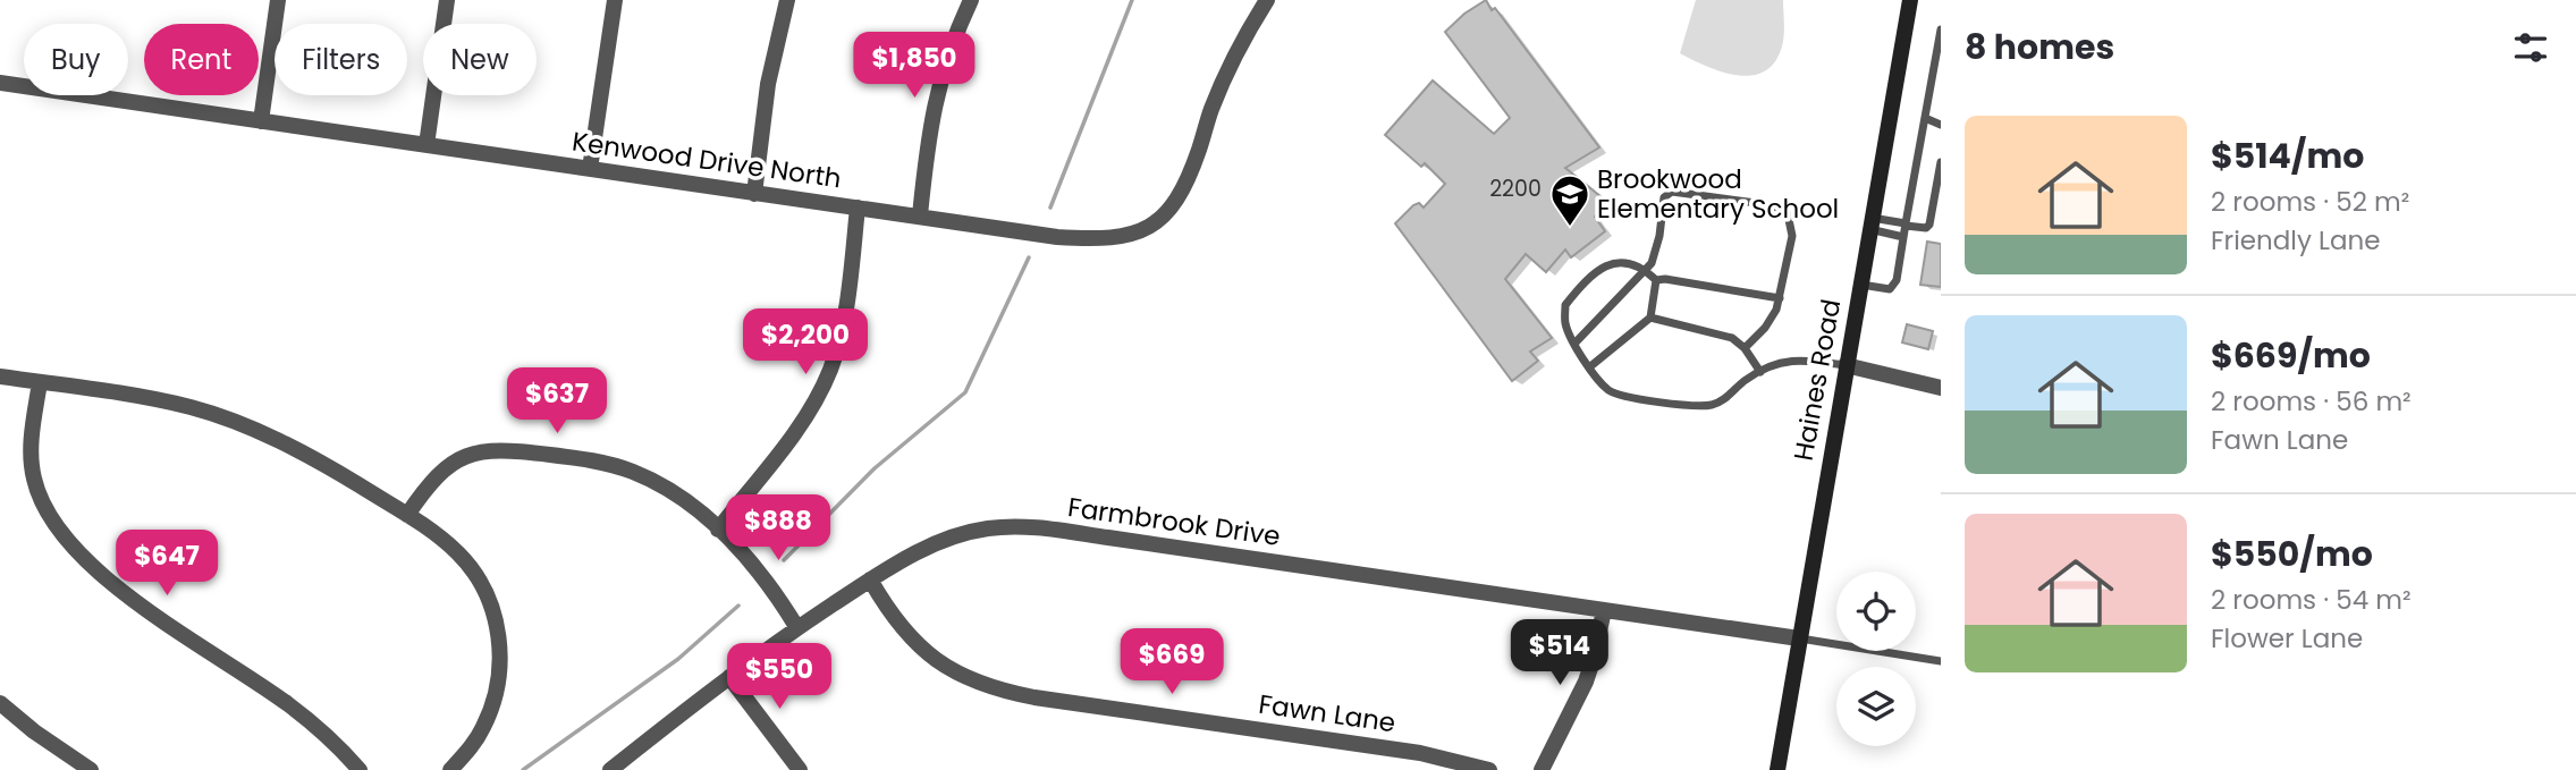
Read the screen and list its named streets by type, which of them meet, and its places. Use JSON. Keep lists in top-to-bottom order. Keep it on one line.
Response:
{"streets":{"street":["Kenwood Drive North","Haines Road","Farmbrook Drive","Fawn Lane"]},"crossings":[["Haines Road","Farmbrook Drive"],["Farmbrook Drive","Fawn Lane"]],"places":{"school or university":["Brookwood Elementary School"]},"house_numbers":["2200"],"page":{"heading":"8 homes","chip":["Buy","Rent","Filters","New"],"price":["$1,850","$2,200","$637","$888","$647","$514","$669","$550"],"list":[{"name":"$514/mo","note":"2 rooms · 52 m² · Friendly Lane"},{"name":"$669/mo","note":"2 rooms · 56 m² · Fawn Lane"},{"name":"$550/mo","note":"2 rooms · 54 m² · Flower Lane"}]}}
